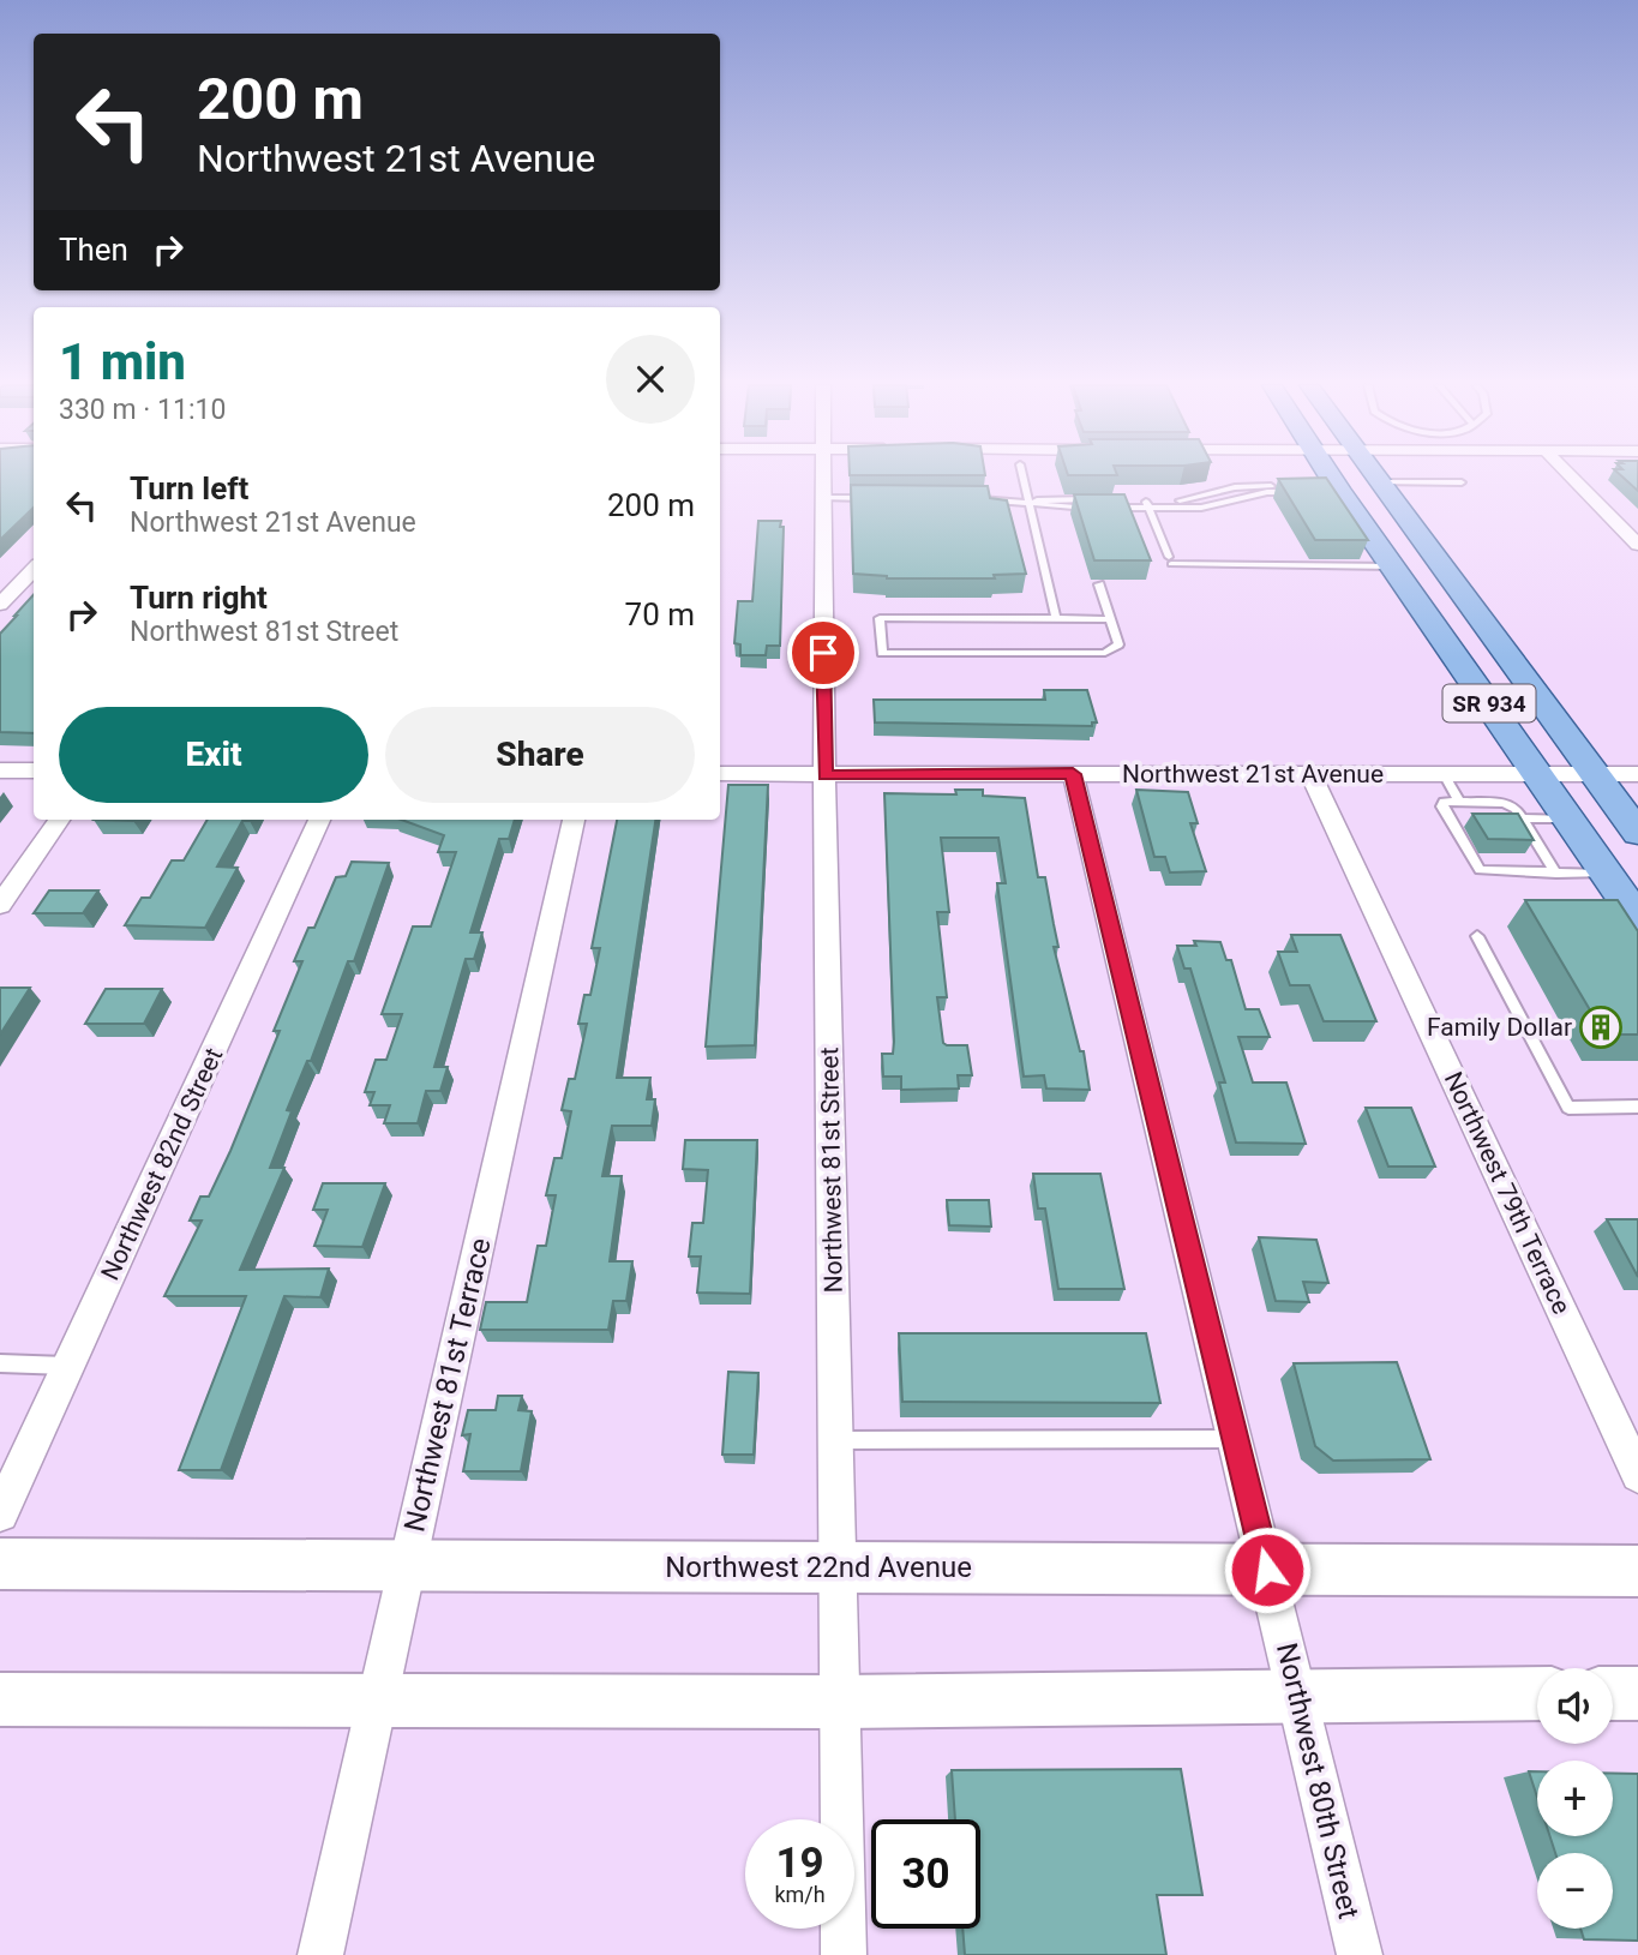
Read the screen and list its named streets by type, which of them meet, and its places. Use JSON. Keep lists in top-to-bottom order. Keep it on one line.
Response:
{"streets":{"main road":["SR 934","Northwest 22nd Avenue"],"street":["Northwest 21st Avenue","Northwest 82nd Street","Northwest 81st Street","Northwest 79th Terrace","Northwest 81st Terrace","Northwest 80th Street"]},"crossings":[["SR 934","Northwest 21st Avenue"],["Northwest 21st Avenue","Northwest 81st Street"],["Northwest 21st Avenue","Northwest 79th Terrace"],["Northwest 21st Avenue","Northwest 80th Street"],["Northwest 81st Street","Northwest 22nd Avenue"],["Northwest 81st Terrace","Northwest 22nd Avenue"],["Northwest 22nd Avenue","Northwest 80th Street"]],"places":{"building":["Family Dollar"]},"page":{"turn":["200 m","Northwest 21st Avenue"],"then":"Then","heading":["1 min","330 m · 11:10"],"list":[{"name":"Turn left","note":"Northwest 21st Avenue","value":"200 m"},{"name":"Turn right","note":"Northwest 81st Street","value":"70 m"}],"buttons":["Exit","Share"],"map_buttons":["+","−"],"speed":"19 km/h","limit":"30"}}
